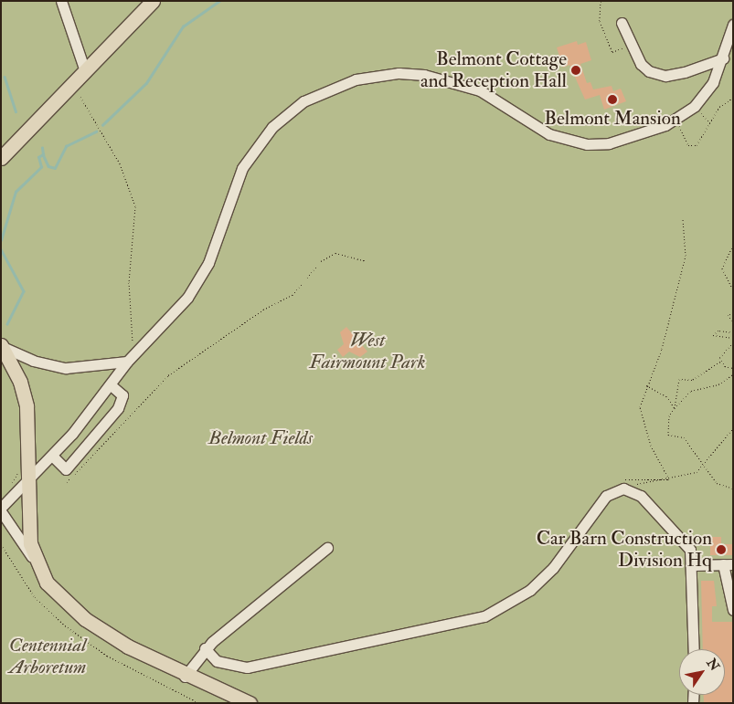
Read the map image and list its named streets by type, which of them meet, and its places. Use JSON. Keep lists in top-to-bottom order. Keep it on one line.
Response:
{"parks":["West Fairmount Park","Belmont Fields","Centennial Arboretum"],"places":["Belmont Cottage and Reception Hall","Belmont Mansion","Car Barn Construction Division Hq"],"north":"top right"}
